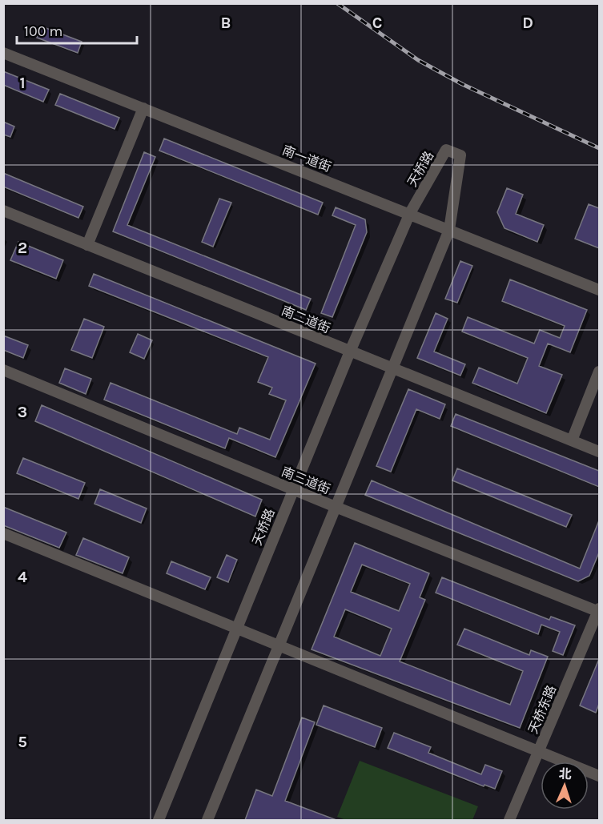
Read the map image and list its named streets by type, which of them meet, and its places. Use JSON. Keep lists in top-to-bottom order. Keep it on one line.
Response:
{"streets":{"street":["南一道街","天桥路","南二道街","南三道街","天桥东路"]},"crossings":[["南一道街","天桥路"],["天桥路","南二道街"],["天桥路","南三道街"],["南三道街","天桥东路"]],"scale_bar":"100 m","north":"top","grid":{"columns":["B","C","D"],"rows":["1","2","3","4","5"]}}
